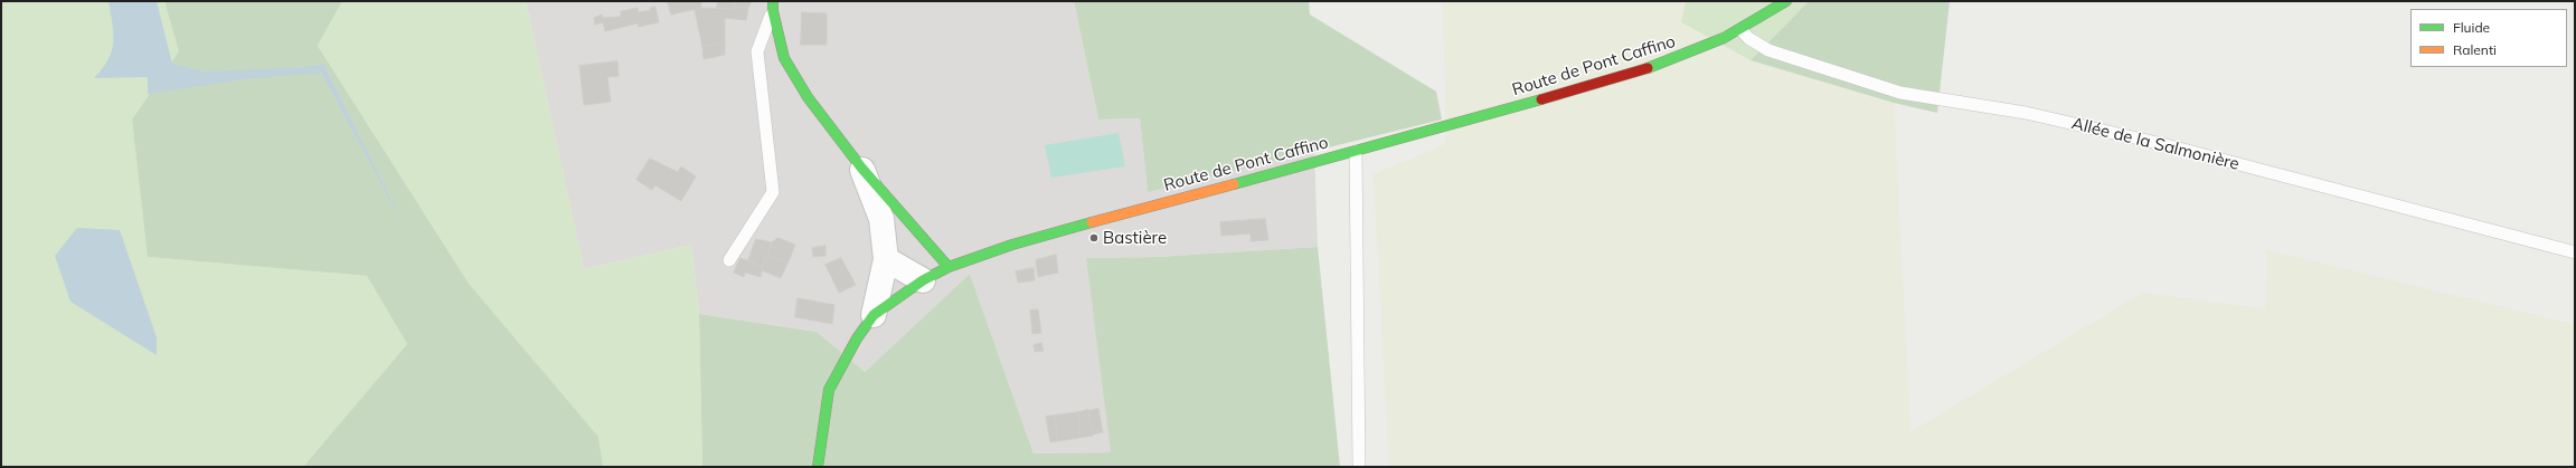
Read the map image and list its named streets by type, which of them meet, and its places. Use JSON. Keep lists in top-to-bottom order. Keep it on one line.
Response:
{"streets":{"street":["Route de Pont Caffino"],"lane":["Allée de la Salmonière"]},"crossings":[["Route de Pont Caffino","Allée de la Salmonière"]],"places":["Bastière"],"legend":["Fluide","Ralenti"]}
